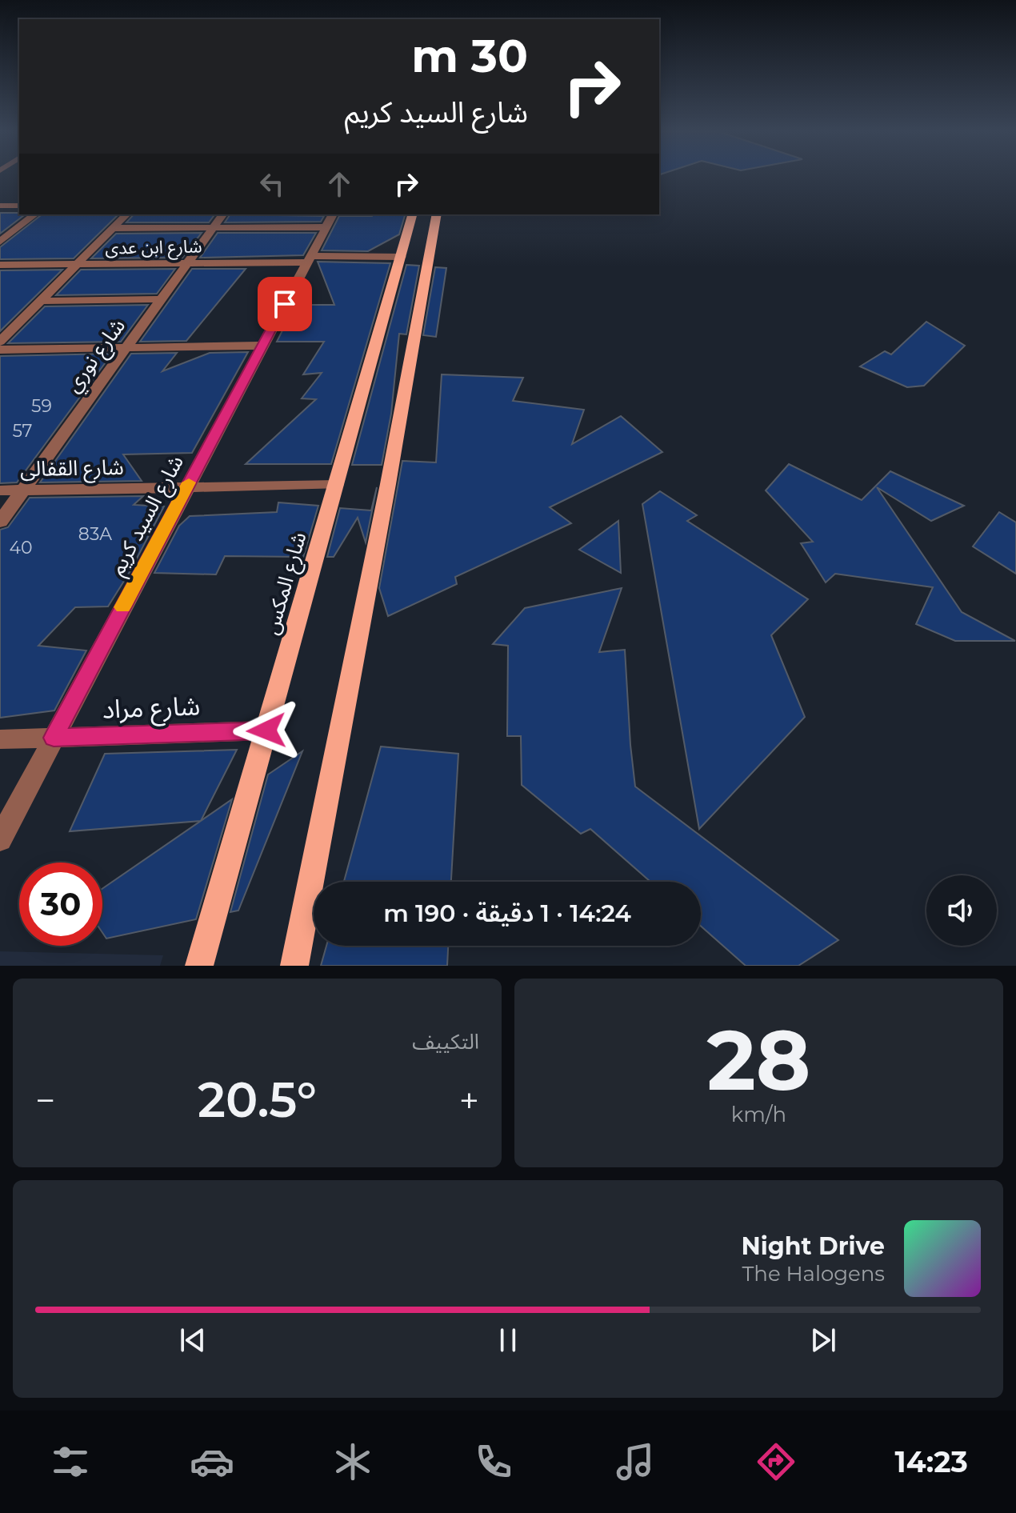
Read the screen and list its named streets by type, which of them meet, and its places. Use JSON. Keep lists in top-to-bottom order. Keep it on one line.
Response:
{"streets":{"main road":["شارع المكس"],"street":["شارع ابن عدى","شارع نوري","شارع القفالى","شارع السيد كريم","شارع مراد"]},"crossings":[["شارع ابن عدى","شارع نوري"],["شارع ابن عدى","شارع السيد كريم"],["شارع ابن عدى","شارع المكس"],["شارع نوري","شارع القفالى"],["شارع القفالى","شارع السيد كريم"],["شارع القفالى","شارع المكس"],["شارع السيد كريم","شارع مراد"],["شارع المكس","شارع مراد"]],"house_numbers":["59","57","83A","40"],"page":{"turn":["30 m","شارع السيد كريم"],"limit":"30","trip":"14:24 · 1 دقيقة · 190 m","tile":[["28","km/h"],"التكييف"],"heat":["−","20.5°","+"],"song":["Night Drive","The Halogens"],"tabs":"14:23"}}
